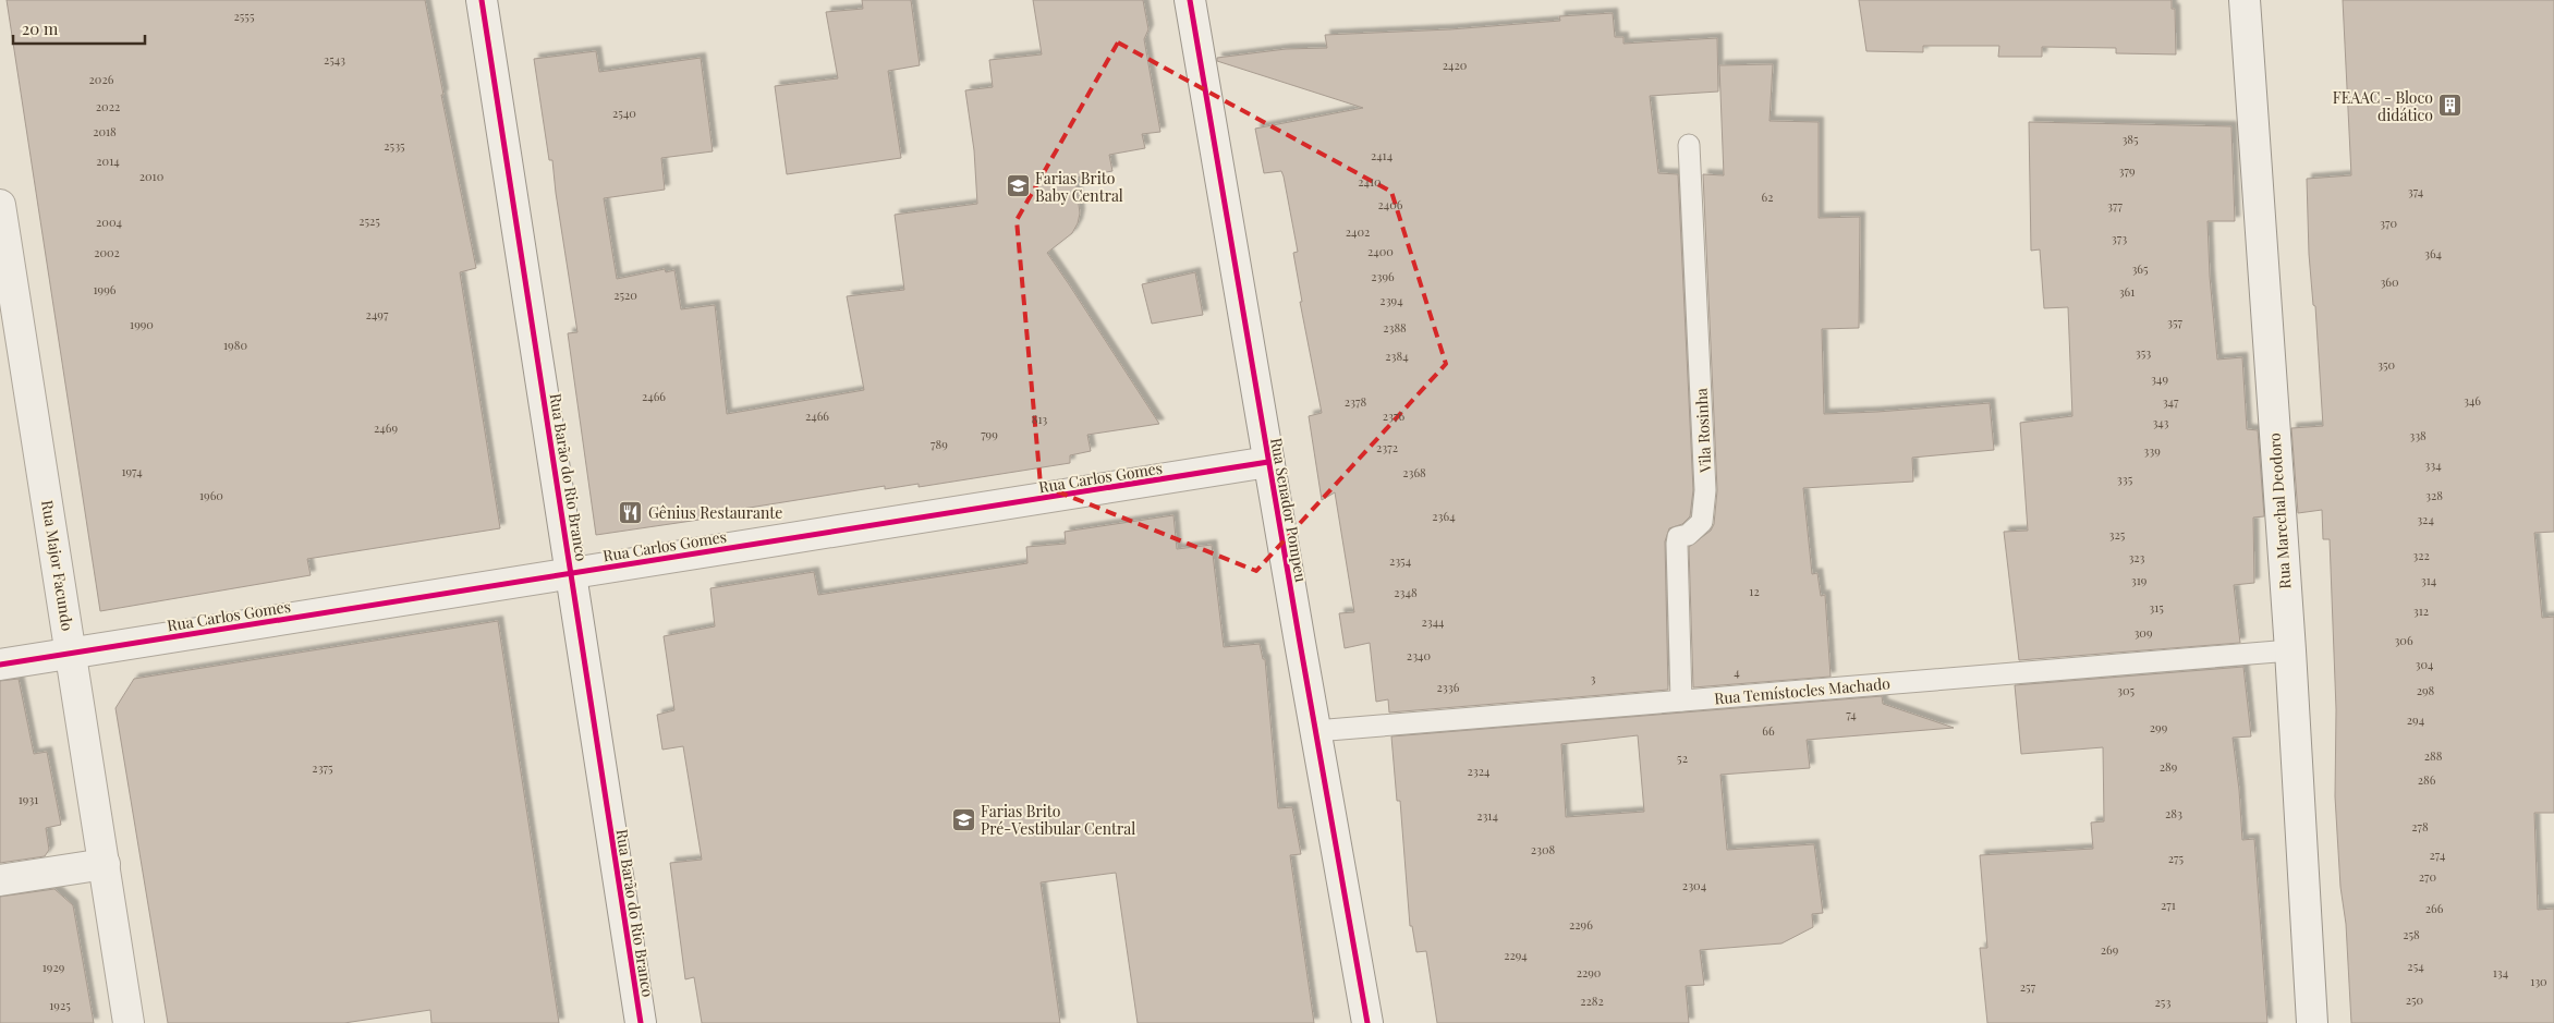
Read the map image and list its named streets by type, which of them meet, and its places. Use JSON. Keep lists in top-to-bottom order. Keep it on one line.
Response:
{"streets":{"street":["Rua Barão do Rio Branco","Rua Carlos Gomes","Rua Senador Pompeu","Rua Marechal Deodoro","Rua Major Facundo"],"lane":["Vila Rosinha","Rua Temístocles Machado"]},"crossings":[["Vila Rosinha","Rua Temístocles Machado"],["Rua Barão do Rio Branco","Rua Carlos Gomes"],["Rua Carlos Gomes","Rua Senador Pompeu"],["Rua Carlos Gomes","Rua Major Facundo"],["Rua Senador Pompeu","Rua Temístocles Machado"],["Rua Marechal Deodoro","Rua Temístocles Machado"]],"places":{"building":["FEAAC - Bloco didático"],"school or university":["Farias Brito Baby Central","Farias Brito Pré-Vestibular Central"],"restaurant":["Gênius Restaurante"]},"house_numbers":["2555","2543","2420","2026","2022","2540","2018","385","2535","2414","2014","379","2010","2410","374","62","2406","377","2525","2004","370","2402","373","2400","2002","364","365","2396","360","1996","361","2520","2394","2497","357","1990","2388","1980","353","2384","350","349","2466","346","2378","347","2466","2376","813","343","2469","799","338","789","2372","339","334","1974","2368","335","1960","328","2364","324","325","322","323","2354","319","314","12","2348","315","312","2344","309","306","2340","304","4","3","2336","305","298","74","294","299","66","288","52","289","2375","2324","286","1931","283","2314","278","2308","274","275","270","2304","271","266","2296","258","269","2294","254","1929","2290","134","130","257","250","2282","253","1925"],"scale_bar":"20 m"}
